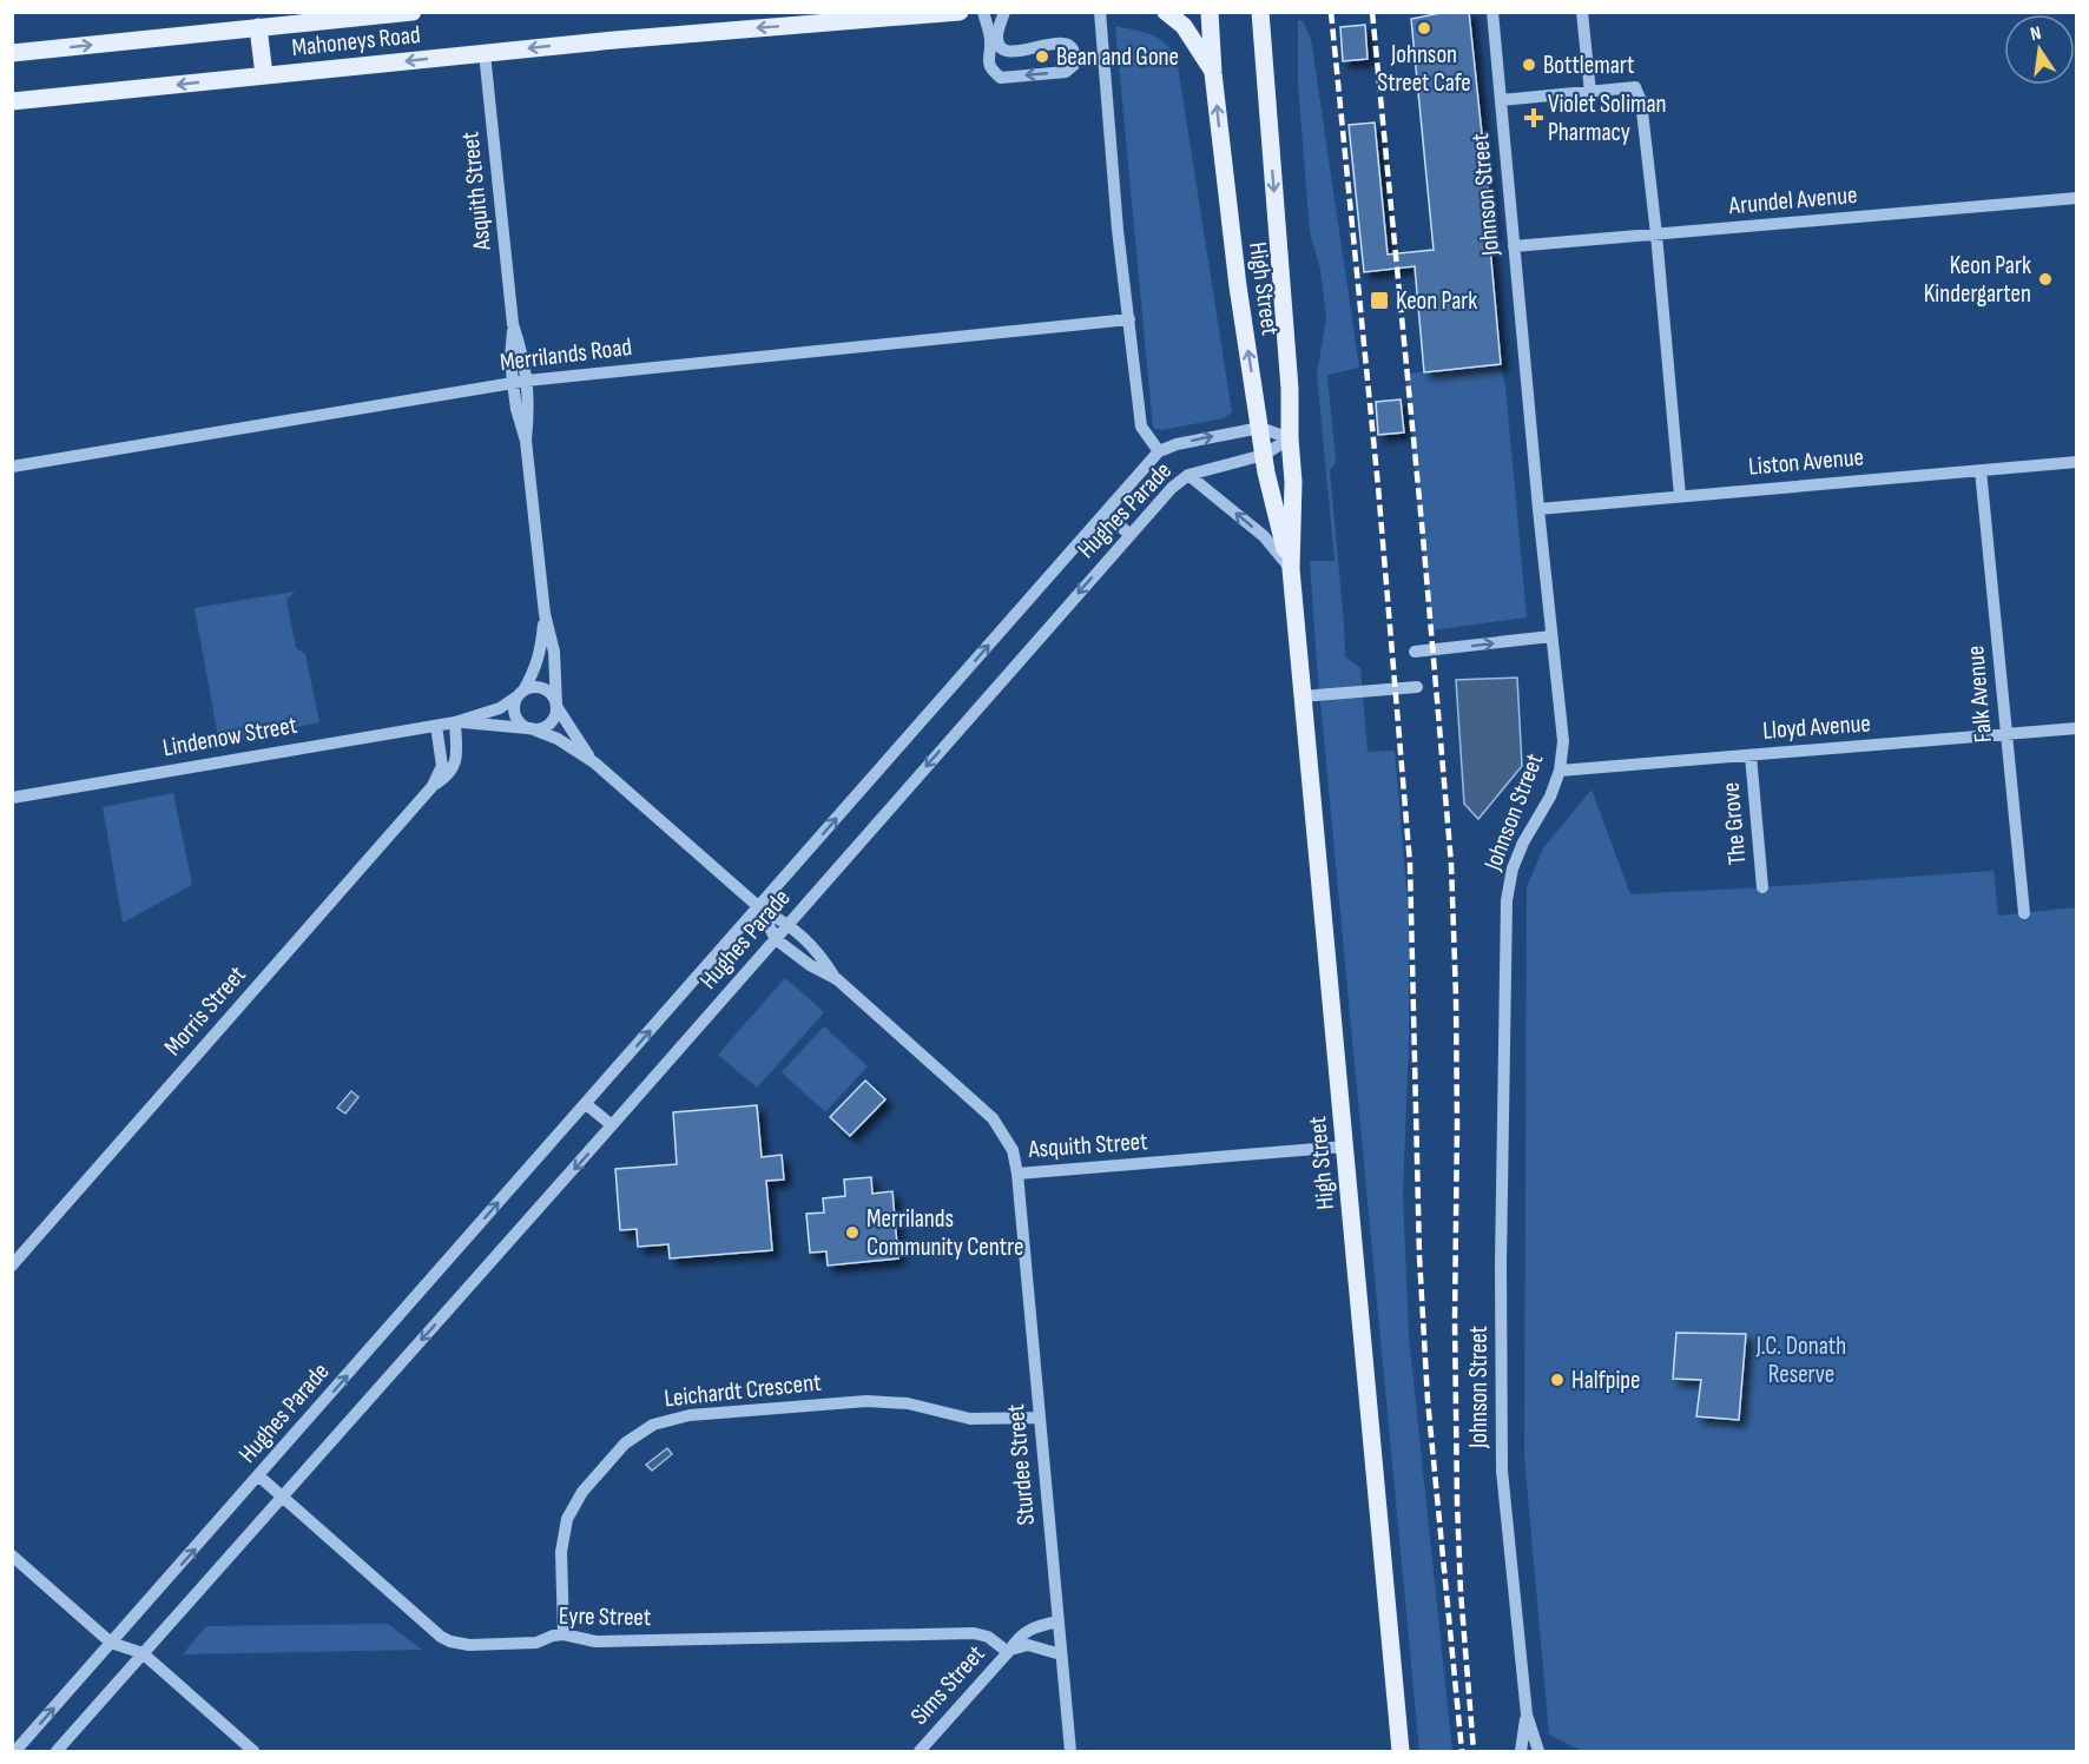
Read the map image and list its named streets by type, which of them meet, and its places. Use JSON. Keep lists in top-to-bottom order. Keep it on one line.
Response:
{"streets":{"main road":["Mahoneys Road","High Street"],"street":["Asquith Street","Johnson Street","Arundel Avenue","Merrilands Road","Liston Avenue","Hughes Parade","Falk Avenue","Lloyd Avenue","Lindenow Street","The Grove","Morris Street","Leichardt Crescent","Sturdee Street","Eyre Street","Sims Street"]},"crossings":[["Mahoneys Road","Asquith Street"],["Asquith Street","High Street"],["Asquith Street","Merrilands Road"],["Asquith Street","Hughes Parade"],["Asquith Street","Lindenow Street"],["Asquith Street","Sturdee Street"],["Johnson Street","Arundel Avenue"],["Johnson Street","Liston Avenue"],["Johnson Street","Lloyd Avenue"],["High Street","Hughes Parade"],["Liston Avenue","Falk Avenue"],["Hughes Parade","Eyre Street"],["Falk Avenue","Lloyd Avenue"],["Lloyd Avenue","The Grove"],["Lindenow Street","Morris Street"],["Leichardt Crescent","Sturdee Street"],["Leichardt Crescent","Eyre Street"],["Sturdee Street","Sims Street"],["Eyre Street","Sims Street"]],"parks":["J.C. Donath Reserve"],"places":{"other":["Johnson Street Cafe","Bean and Gone","Bottlemart","Keon Park Kindergarten","Merrilands Community Centre","Halfpipe"],"health":["Violet Soliman Pharmacy"],"transit":["Keon Park"]},"north":"top"}
